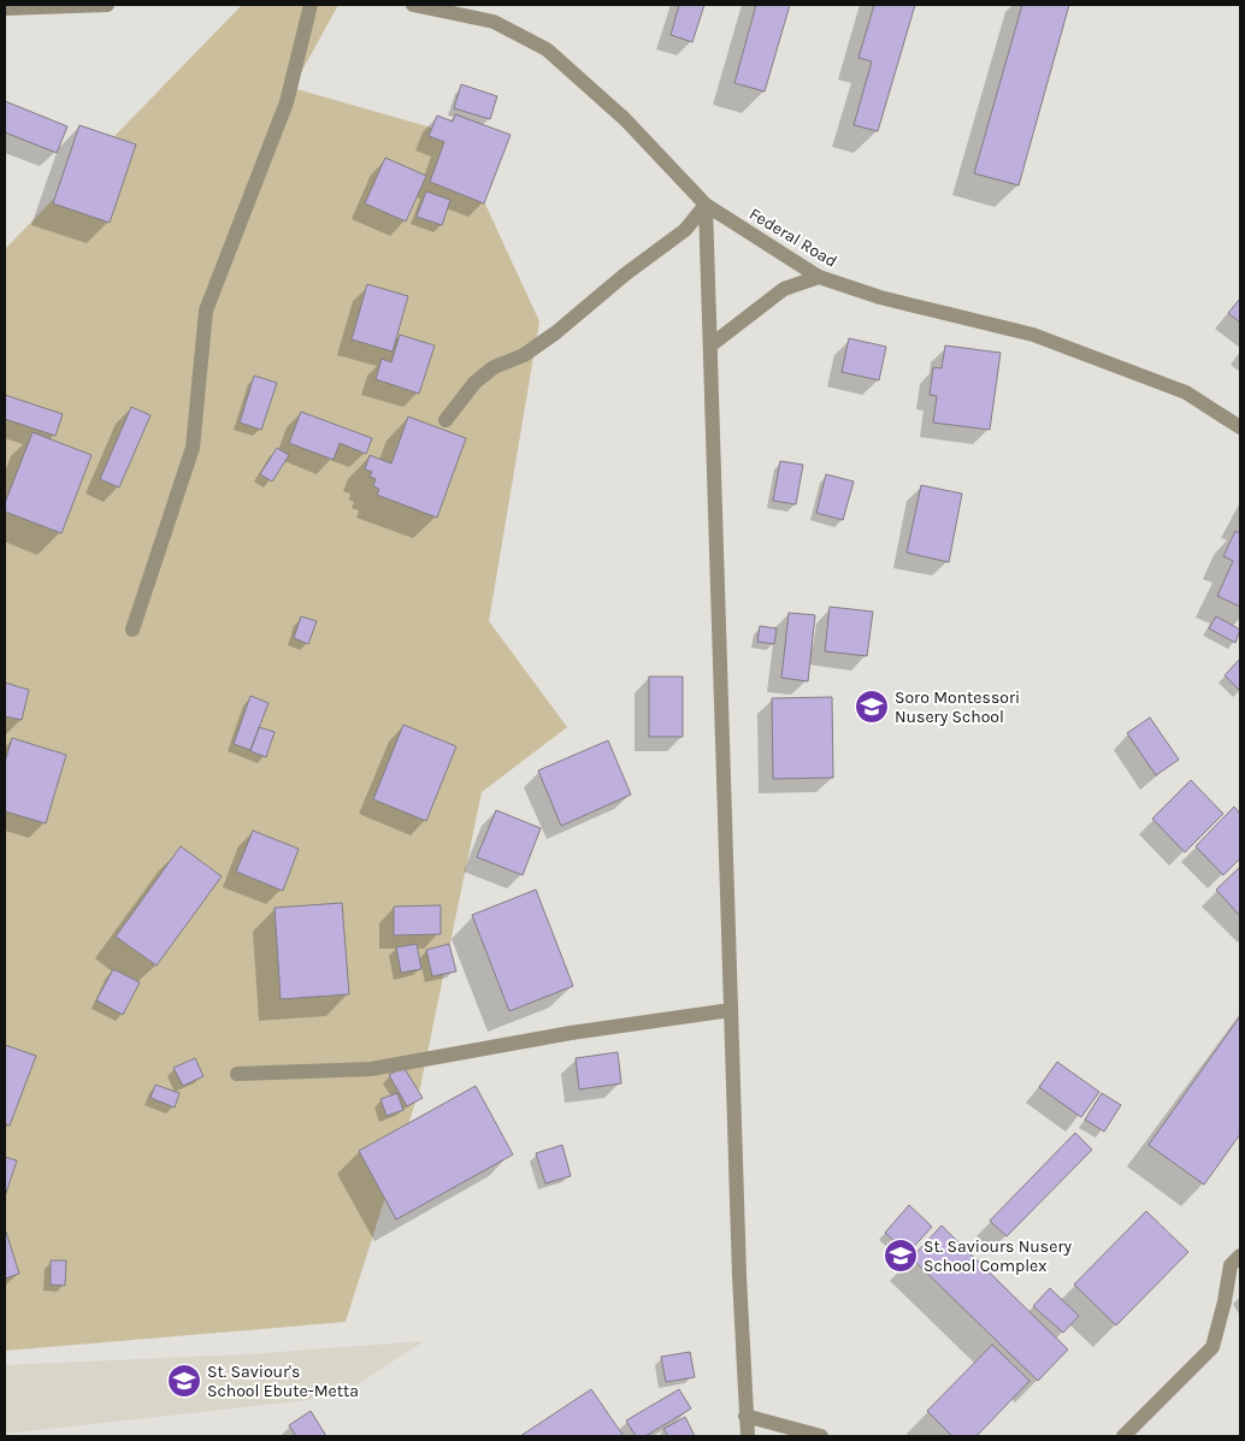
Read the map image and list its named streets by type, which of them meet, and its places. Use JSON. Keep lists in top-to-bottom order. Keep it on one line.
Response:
{"streets":{"street":["Federal Road"]},"places":{"school or university":["Soro Montessori Nusery School","St. Saviours Nusery School Complex","St. Saviour's School Ebute-Metta"]}}
